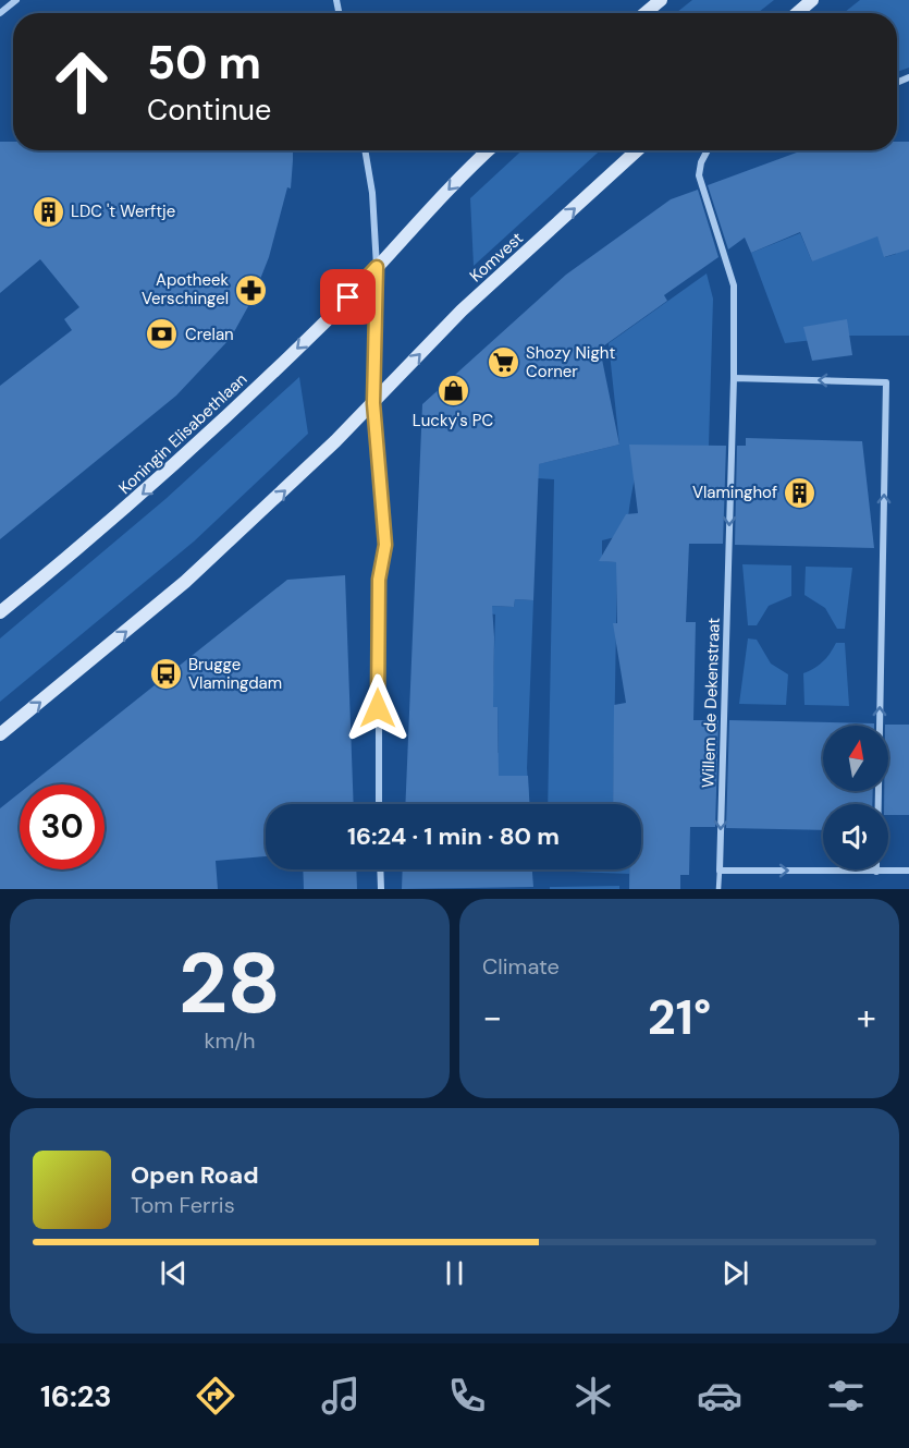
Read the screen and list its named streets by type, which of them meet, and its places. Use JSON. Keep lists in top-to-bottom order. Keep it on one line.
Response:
{"streets":{"main road":["Komvest","Koningin Elisabethlaan"],"street":["Willem de Dekenstraat"]},"one_way":["Willem de Dekenstraat"],"places":{"building":["LDC 't Werftje","Vlaminghof"],"pharmacy":["Apotheek Verschingel"],"bank":["Crelan"],"supermarket":["Shozy Night Corner"],"shop":["Lucky's PC"],"bus stop":["Brugge Vlamingdam"]},"north":"top","page":{"turn":["50 m","Continue"],"limit":"30","trip":"16:24 · 1 min · 80 m","tile":[["28","km/h"],"Climate"],"heat":["−","21°","+"],"song":["Open Road","Tom Ferris"],"tabs":"16:23"}}
